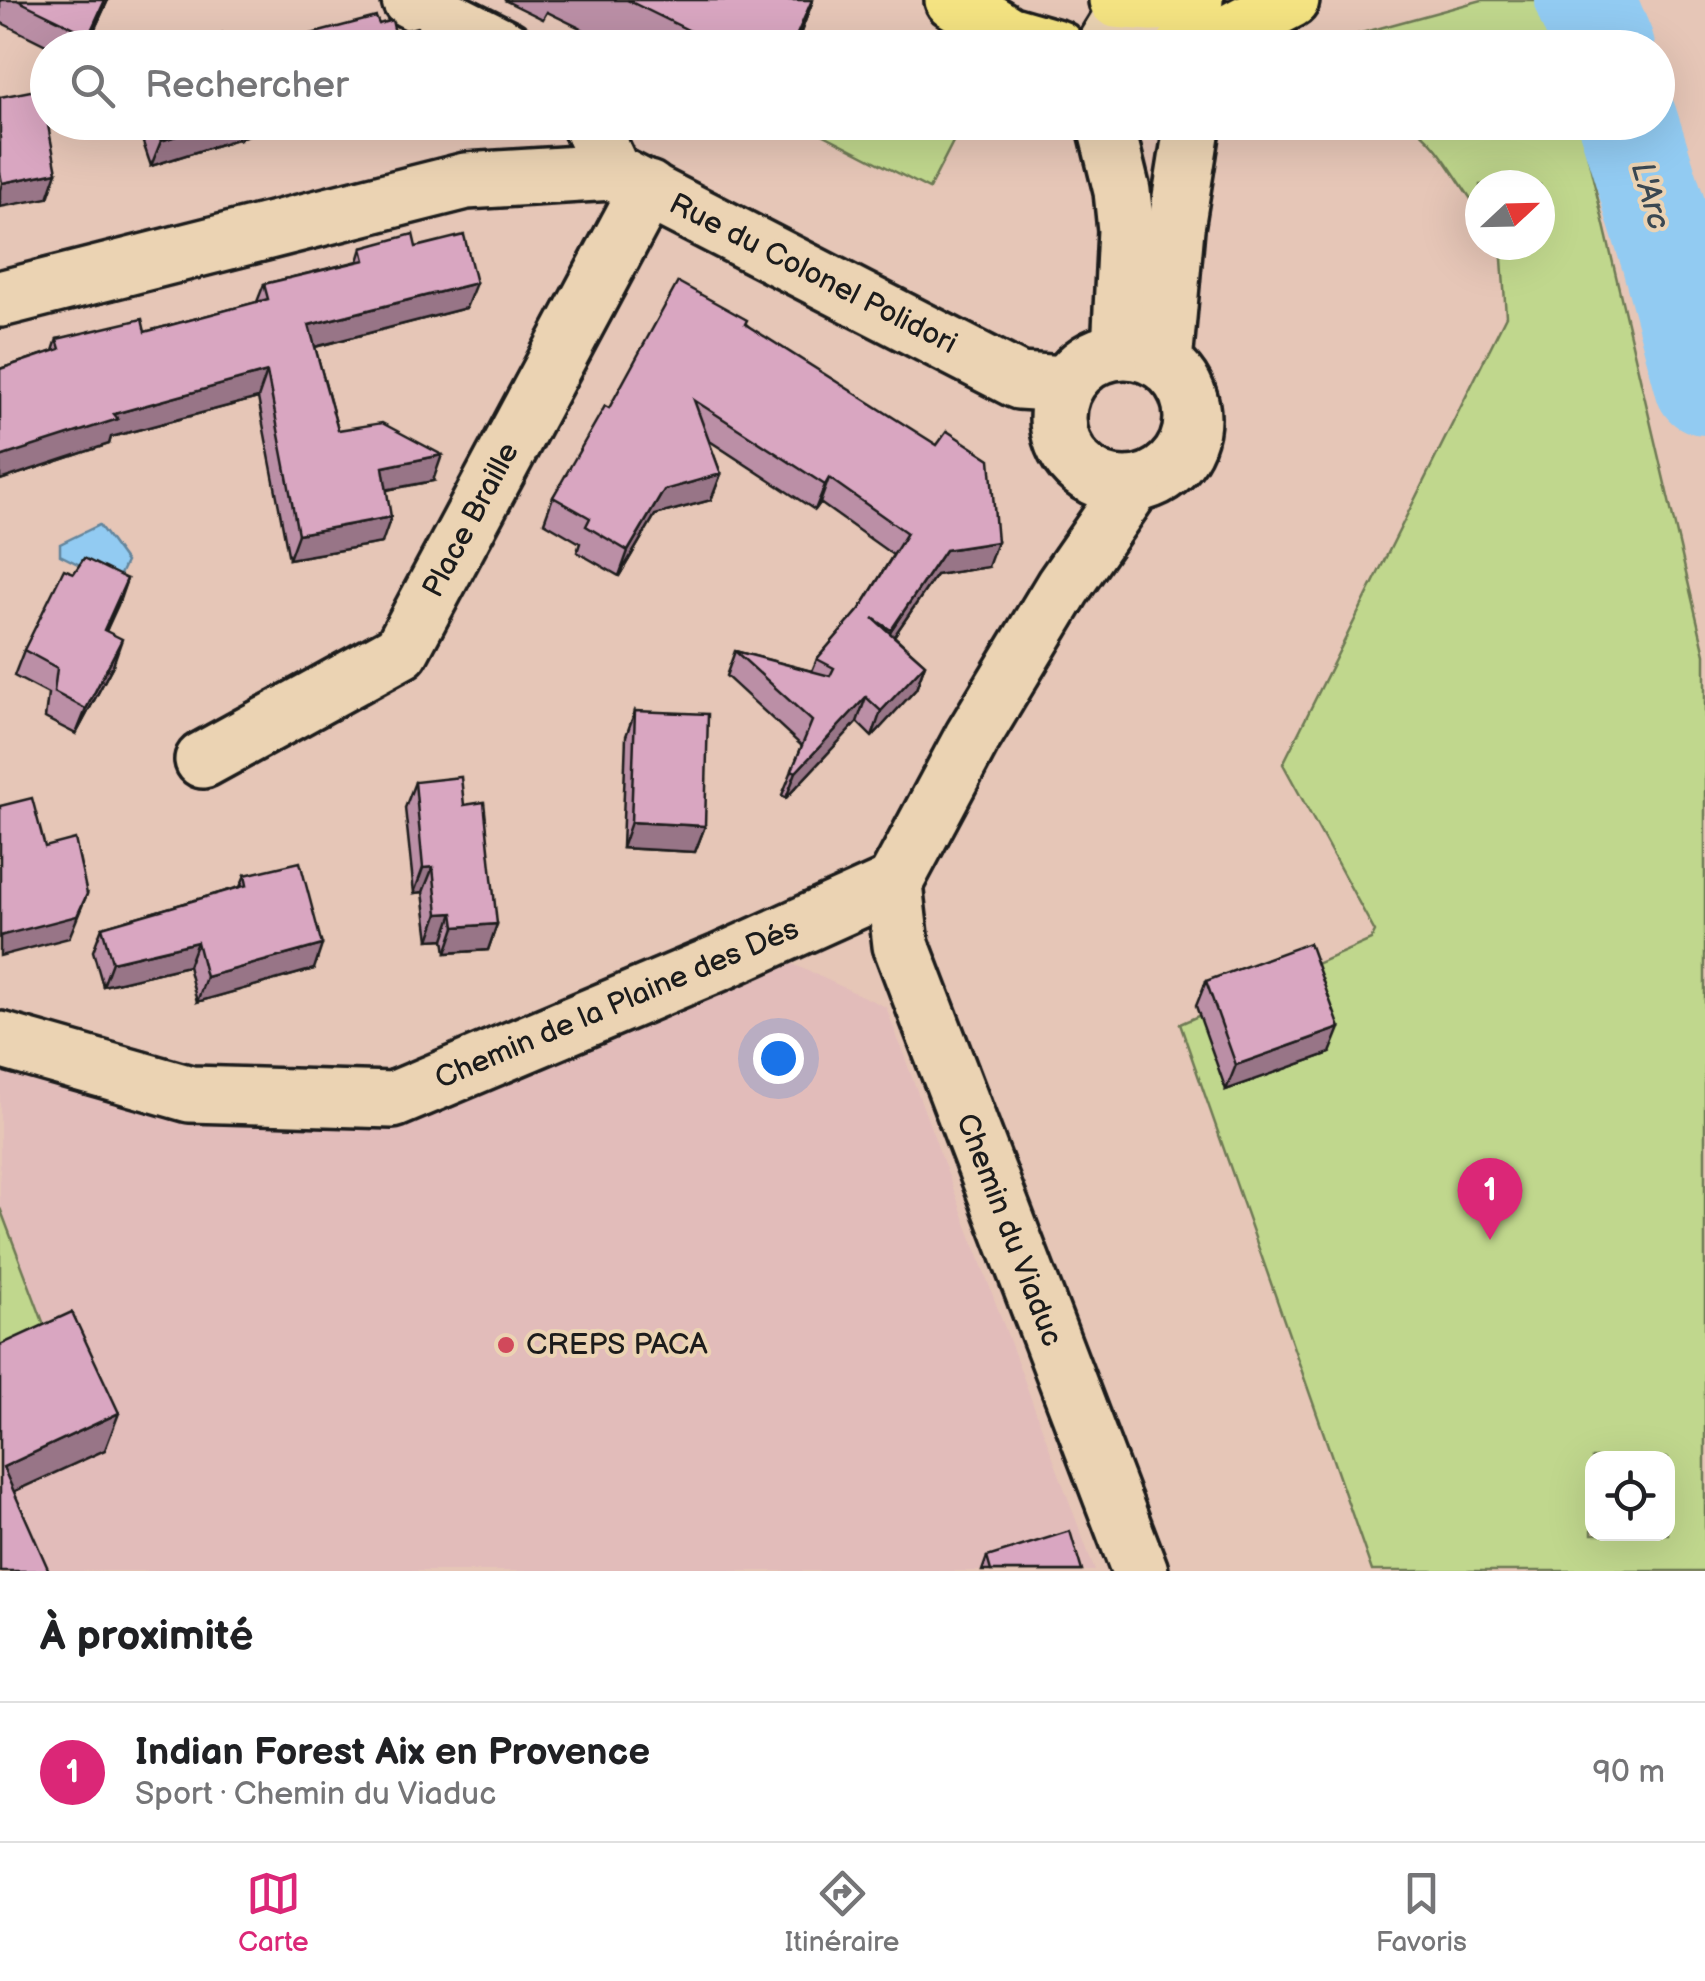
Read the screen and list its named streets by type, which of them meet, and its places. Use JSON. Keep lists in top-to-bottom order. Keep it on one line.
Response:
{"streets":{"street":["Rue du Colonel Polidori","Place Braille","Chemin de la Plaine des Dés","Chemin du Viaduc"]},"crossings":[["Rue du Colonel Polidori","Place Braille"],["Chemin de la Plaine des Dés","Chemin du Viaduc"]],"water":["L'Arc"],"places":["CREPS PACA"],"north":"right","page":{"search":"Rechercher","pins":"1","heading":"À proximité","list":[{"mark":"1","name":"Indian Forest Aix en Provence","note":"Sport · Chemin du Viaduc","value":"90 m"}],"nav":["Carte","Itinéraire","Favoris"]}}
